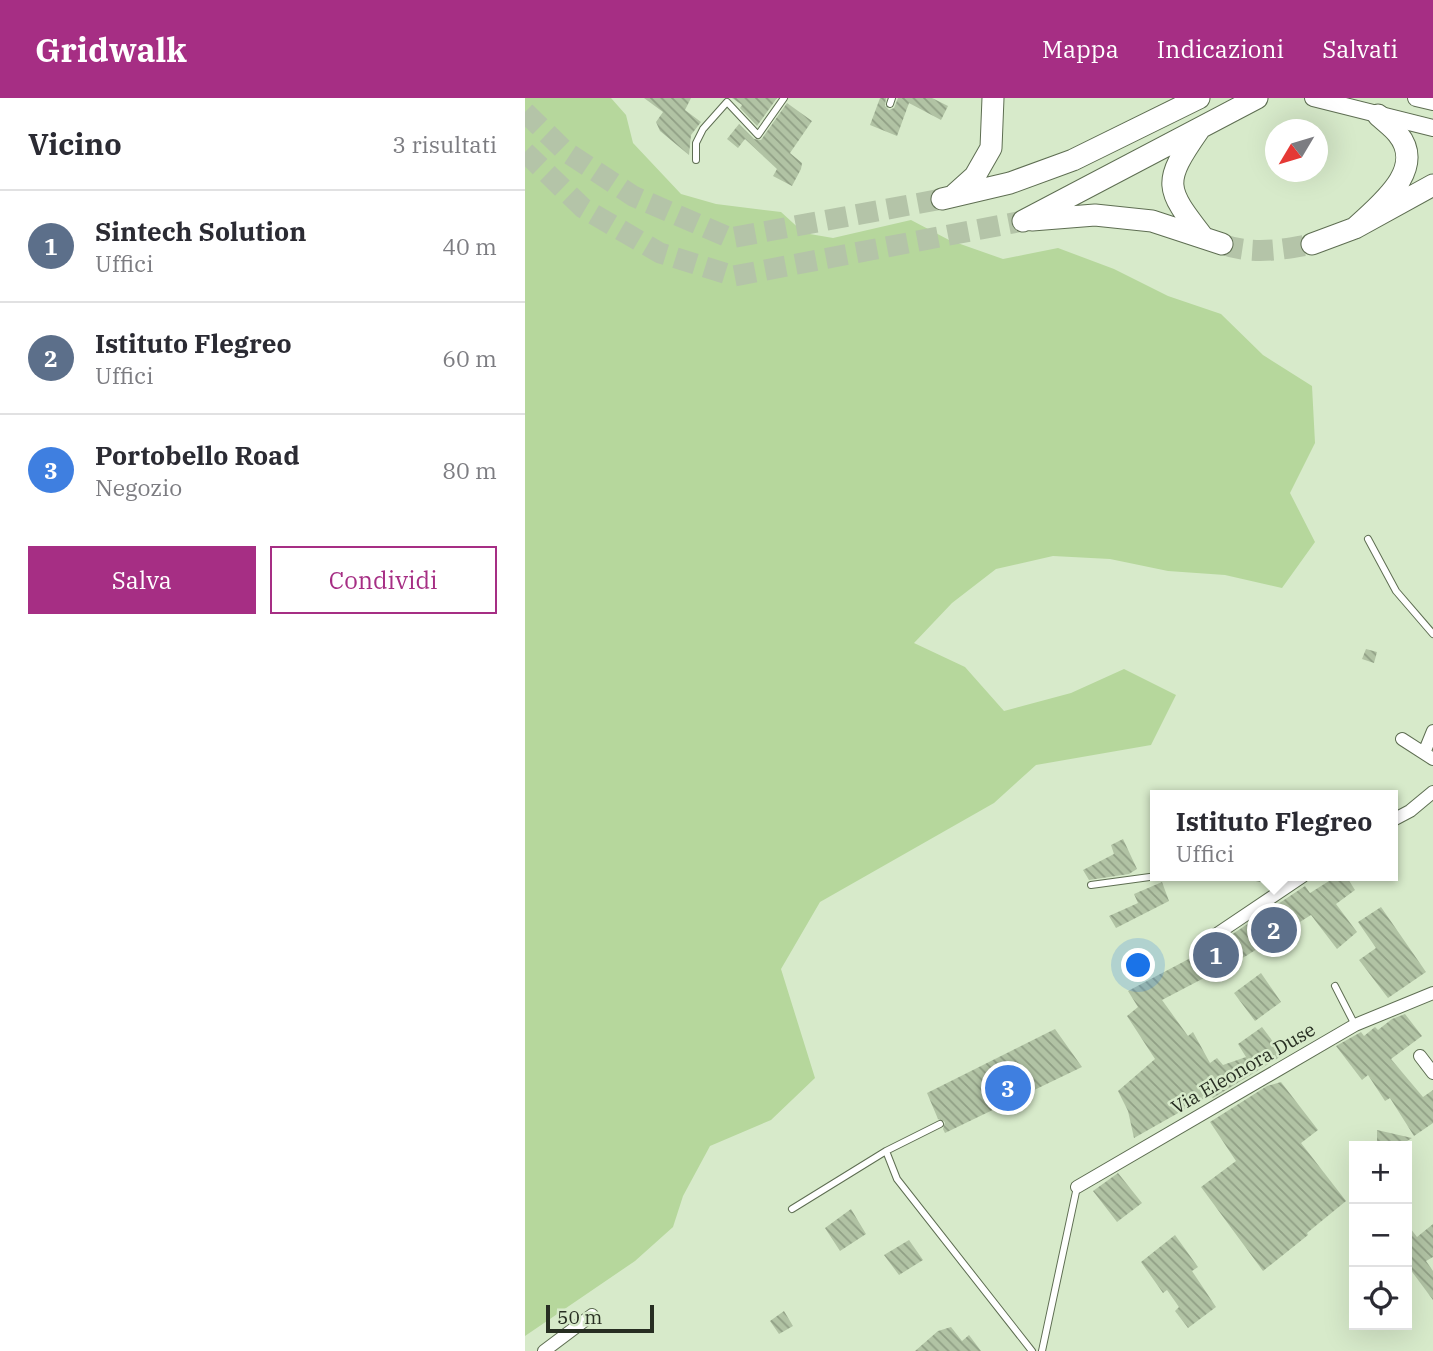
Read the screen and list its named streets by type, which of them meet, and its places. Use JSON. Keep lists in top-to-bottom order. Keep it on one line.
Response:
{"streets":{"street":["Via Eleonora Duse"]},"scale_bar":"50 m","north":"bottom left","page":{"header":"Gridwalk","nav":["Mappa","Indicazioni","Salvati"],"heading":["Vicino","3 risultati"],"list":[{"mark":"1","name":"Sintech Solution","note":"Uffici","value":"40 m"},{"mark":"2","name":"Istituto Flegreo","note":"Uffici","value":"60 m"},{"mark":"3","name":"Portobello Road","note":"Negozio","value":"80 m"}],"buttons":["Salva","Condividi"],"popup":["Istituto Flegreo","Uffici"],"pins":["2","1","3"],"map_buttons":["+","−"],"scale":"50 m"}}
